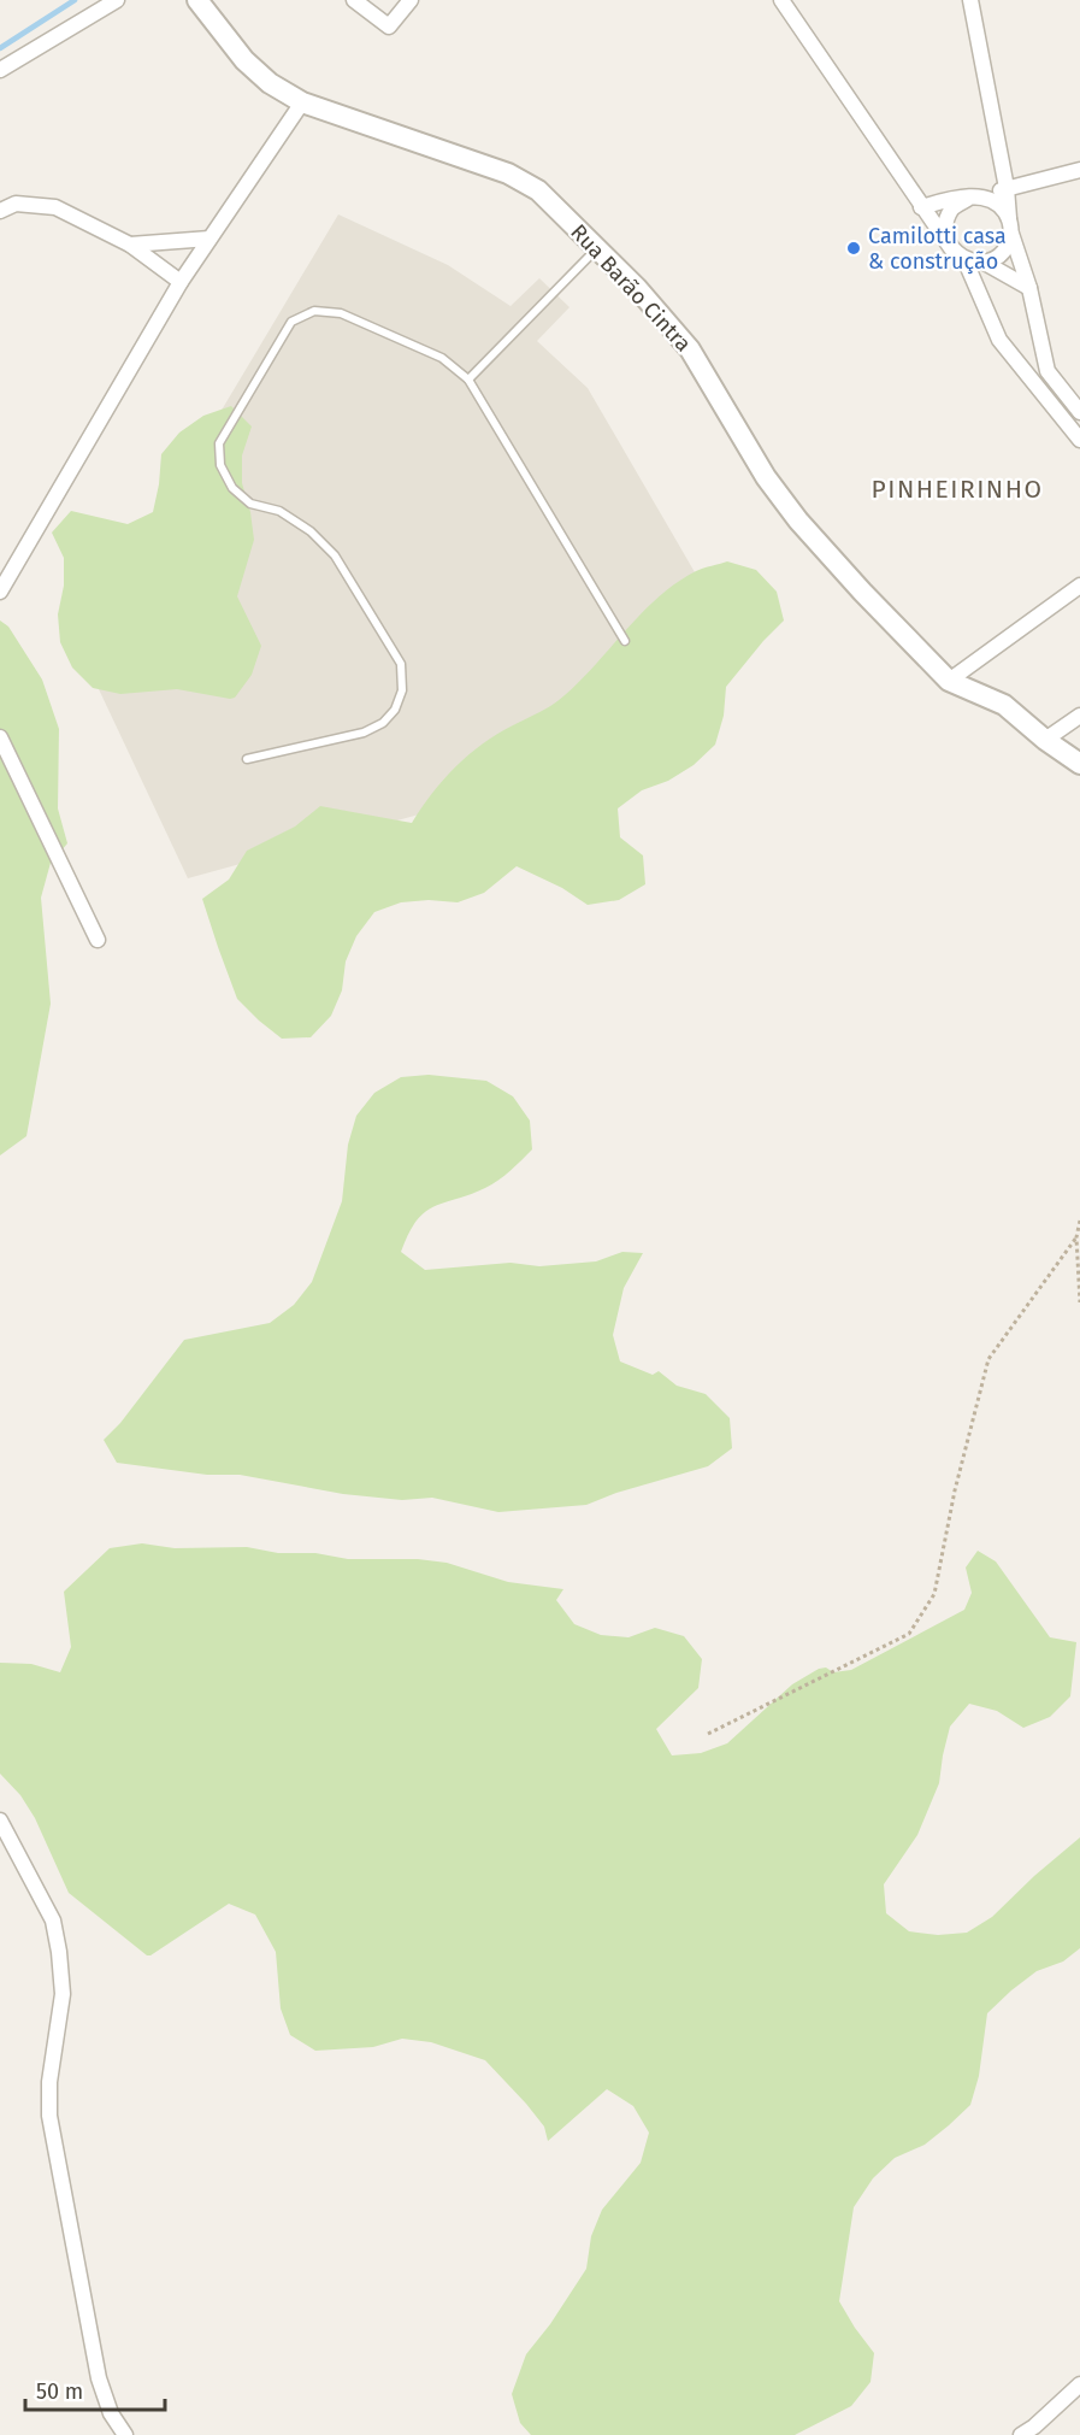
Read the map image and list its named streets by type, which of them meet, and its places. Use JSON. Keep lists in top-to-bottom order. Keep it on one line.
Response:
{"streets":{"street":["Rua Barão Cintra"]},"districts":["PINHEIRINHO"],"places":["Camilotti casa & construção"],"scale_bar":"50 m"}
